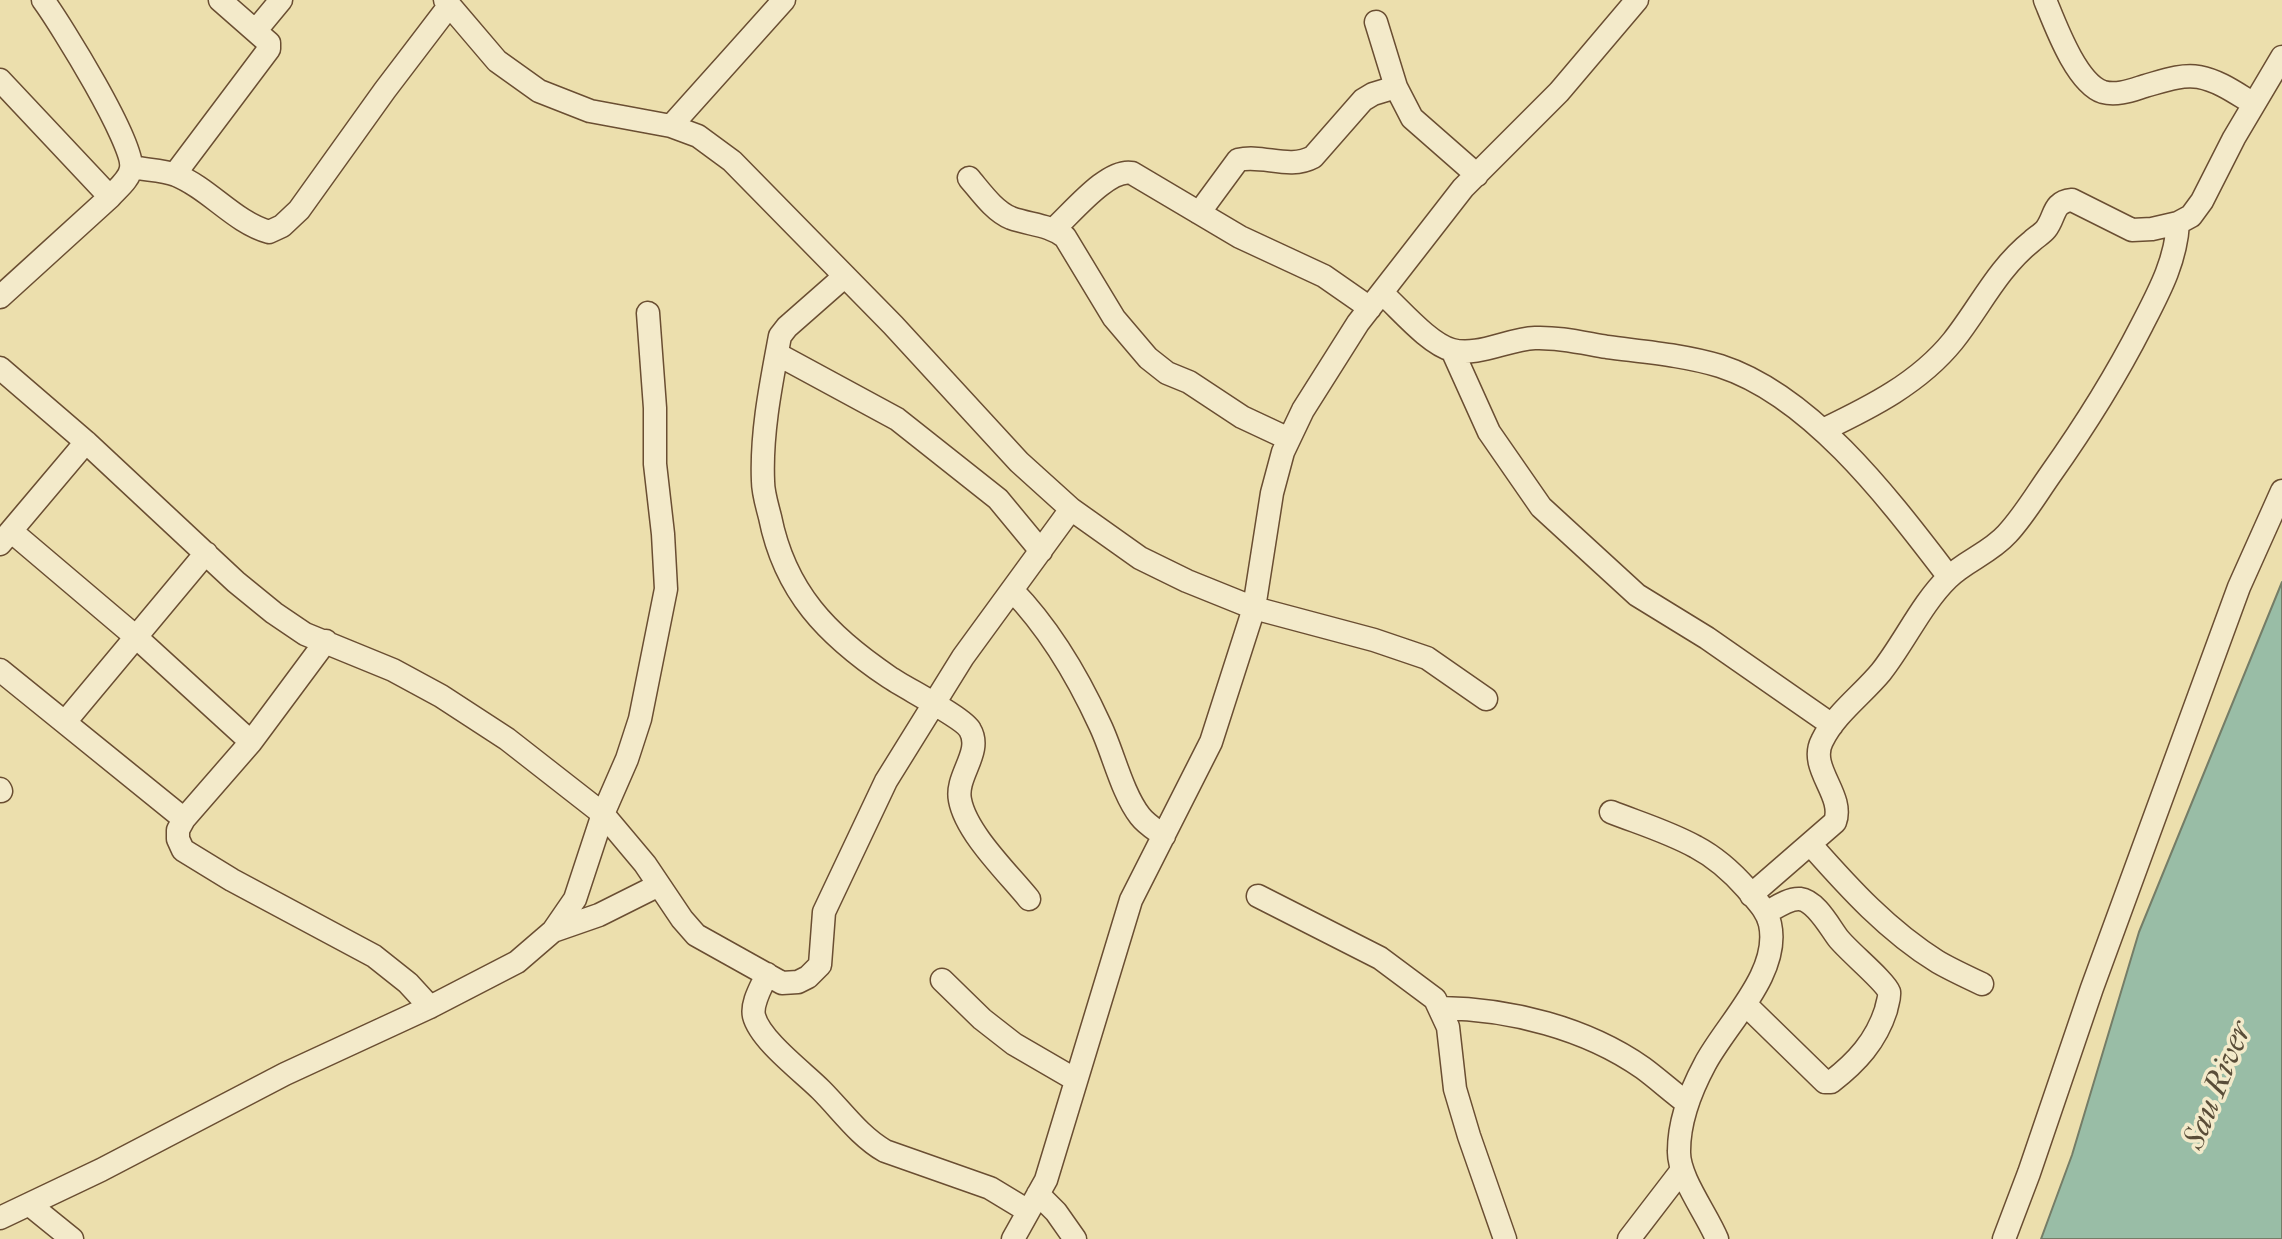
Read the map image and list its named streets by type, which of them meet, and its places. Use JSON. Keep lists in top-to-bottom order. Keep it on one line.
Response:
{"water":["Sau River"]}
